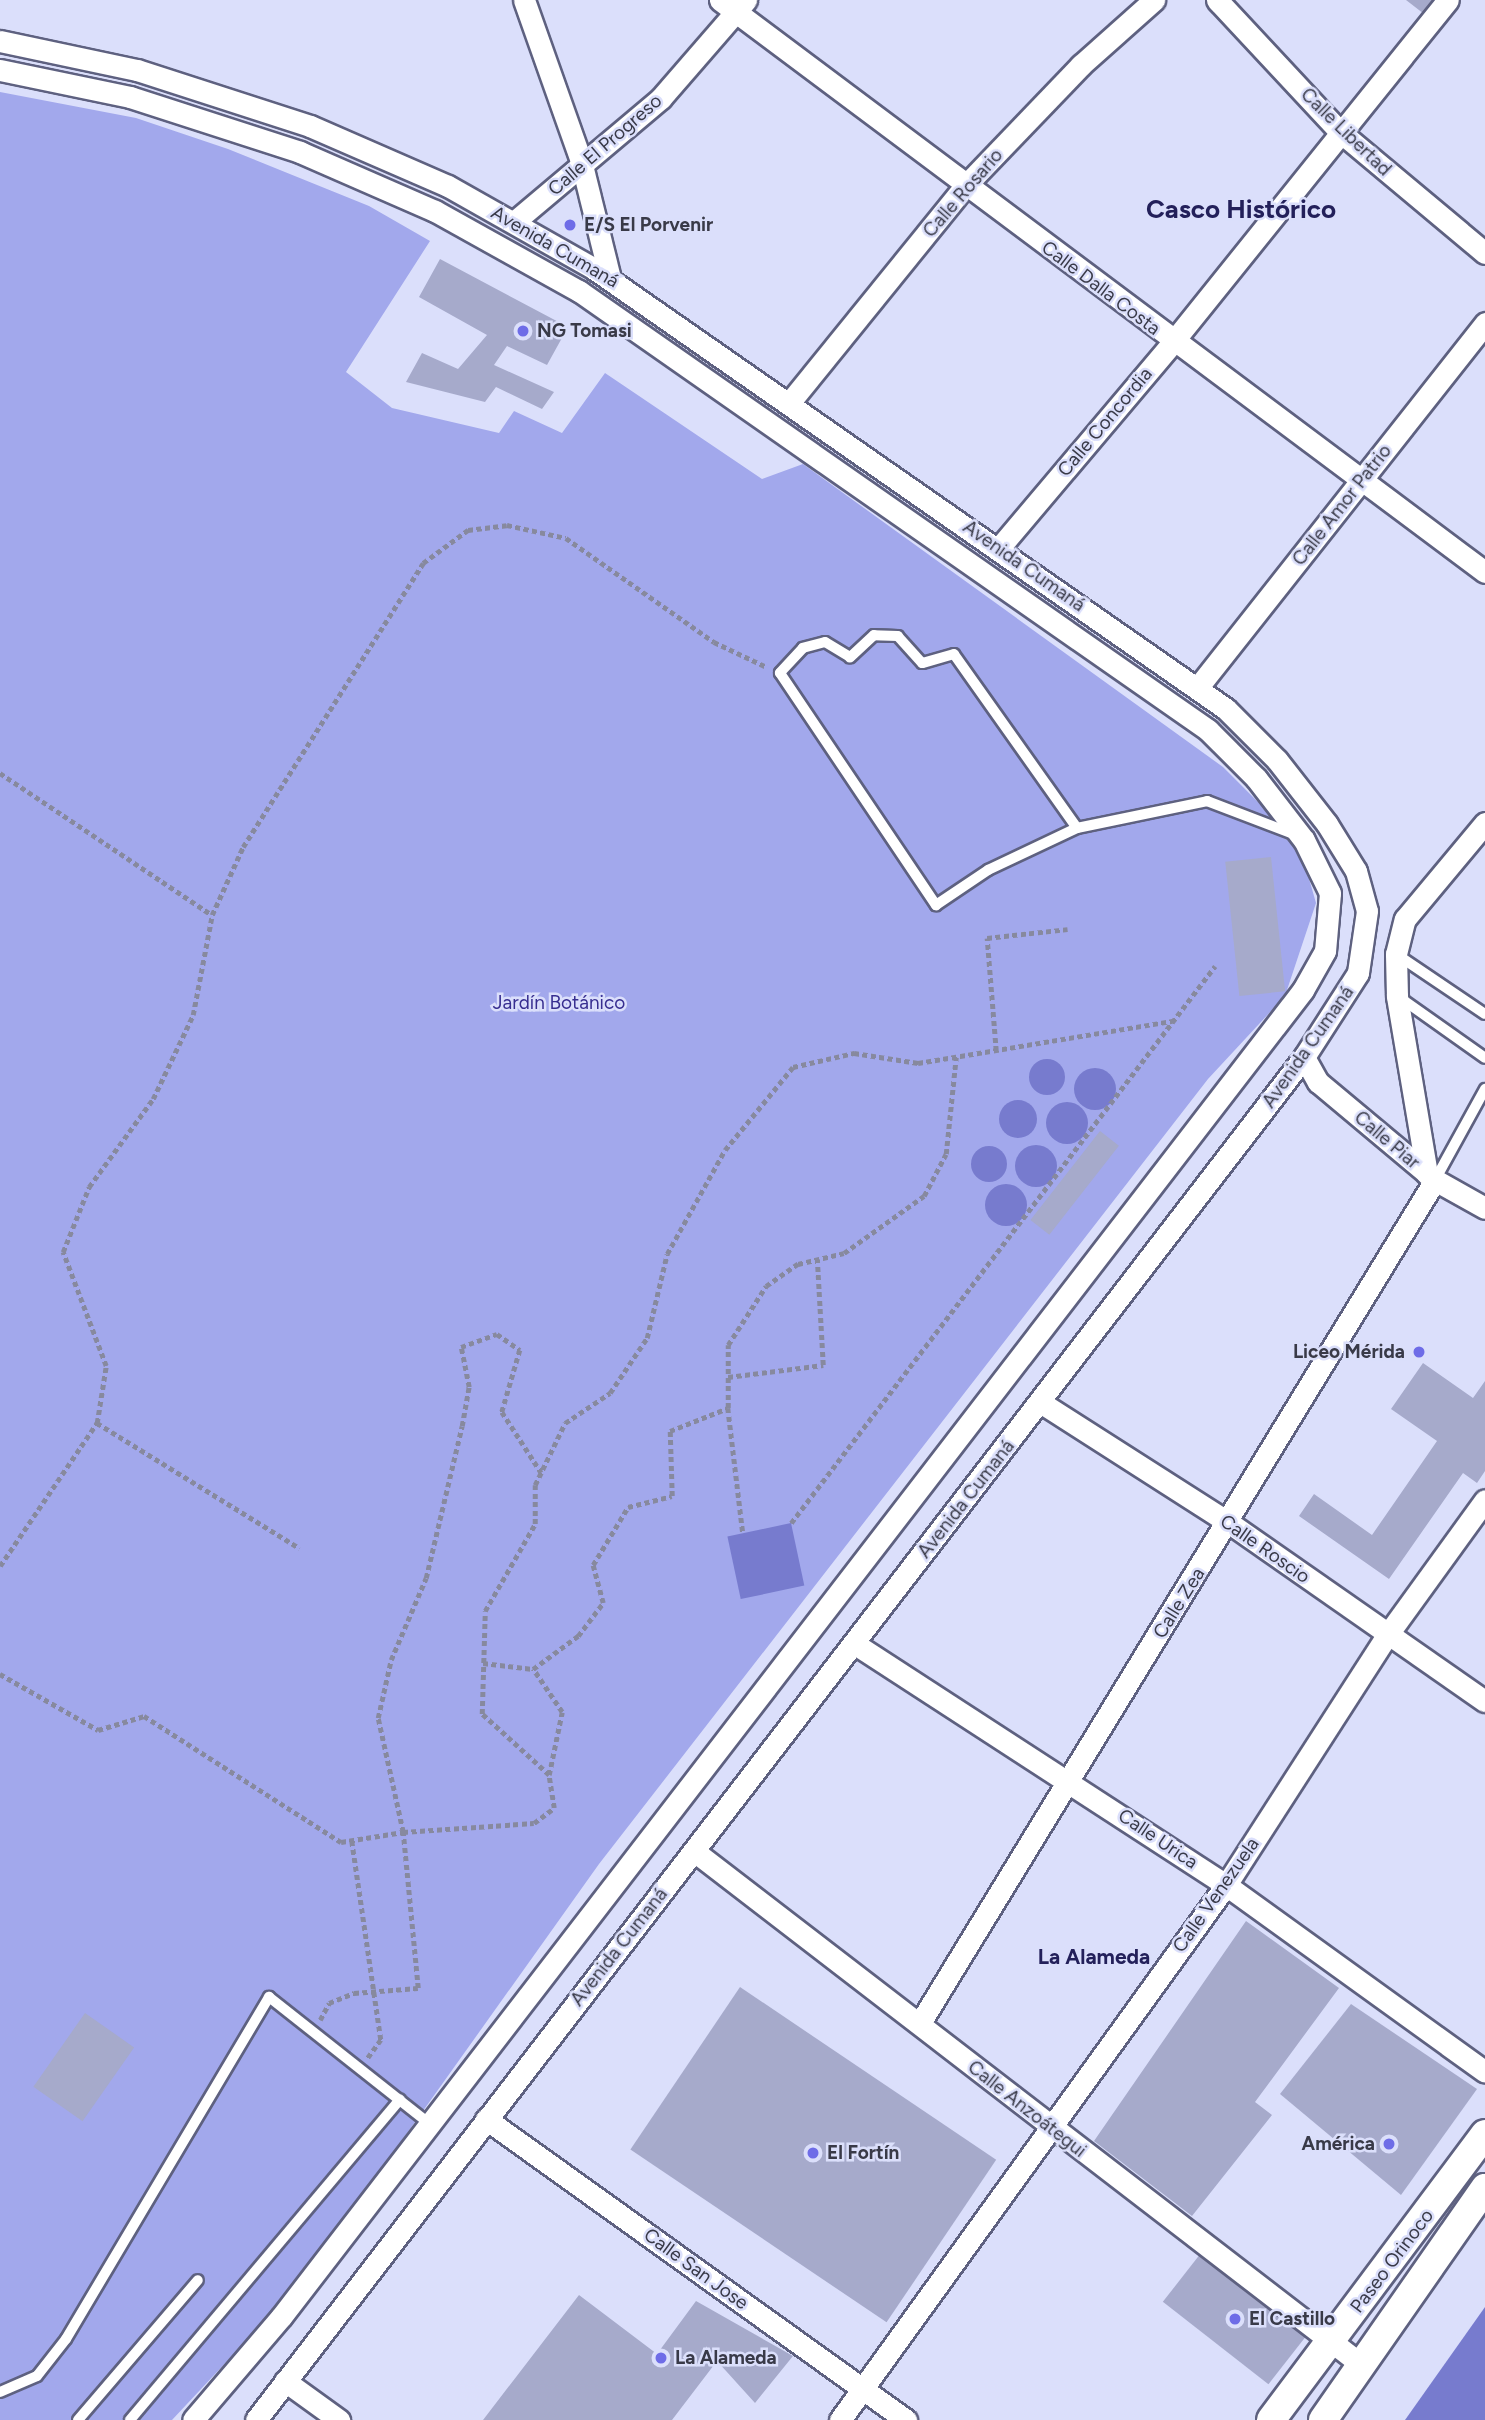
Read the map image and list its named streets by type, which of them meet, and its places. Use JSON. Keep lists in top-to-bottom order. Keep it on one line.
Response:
{"streets":{"street":["Calle Libertad","Calle El Progreso","Calle Rosario","Avenida Cumaná","Calle Dalla Costa","Calle Concordia","Calle Amor Patrio","Calle Piar","Calle Roscio","Calle Zea","Calle Urica","Calle Venezuela","Calle Anzoátegui","Paseo Orinoco","Calle San Jose"]},"crossings":[["Calle Libertad","Calle Concordia"],["Calle El Progreso","Avenida Cumaná"],["Calle El Progreso","Calle Dalla Costa"],["Calle Rosario","Avenida Cumaná"],["Calle Rosario","Calle Dalla Costa"],["Avenida Cumaná","Calle Concordia"],["Avenida Cumaná","Calle Amor Patrio"],["Avenida Cumaná","Calle Piar"],["Avenida Cumaná","Calle Roscio"],["Avenida Cumaná","Calle Urica"],["Avenida Cumaná","Calle Anzoátegui"],["Avenida Cumaná","Calle San Jose"],["Calle Dalla Costa","Calle Concordia"],["Calle Dalla Costa","Calle Amor Patrio"],["Calle Piar","Calle Zea"],["Calle Roscio","Calle Zea"],["Calle Roscio","Calle Venezuela"],["Calle Zea","Calle Urica"],["Calle Zea","Calle Anzoátegui"],["Calle Urica","Calle Venezuela"],["Calle Venezuela","Calle Anzoátegui"],["Calle Venezuela","Calle San Jose"],["Calle Anzoátegui","Paseo Orinoco"]],"districts":["Casco Histórico","La Alameda"],"parks":["Jardín Botánico"],"places":["E/S El Porvenir","NG Tomasi","Liceo Mérida","América","El Fortín","El Castillo","La Alameda"]}
